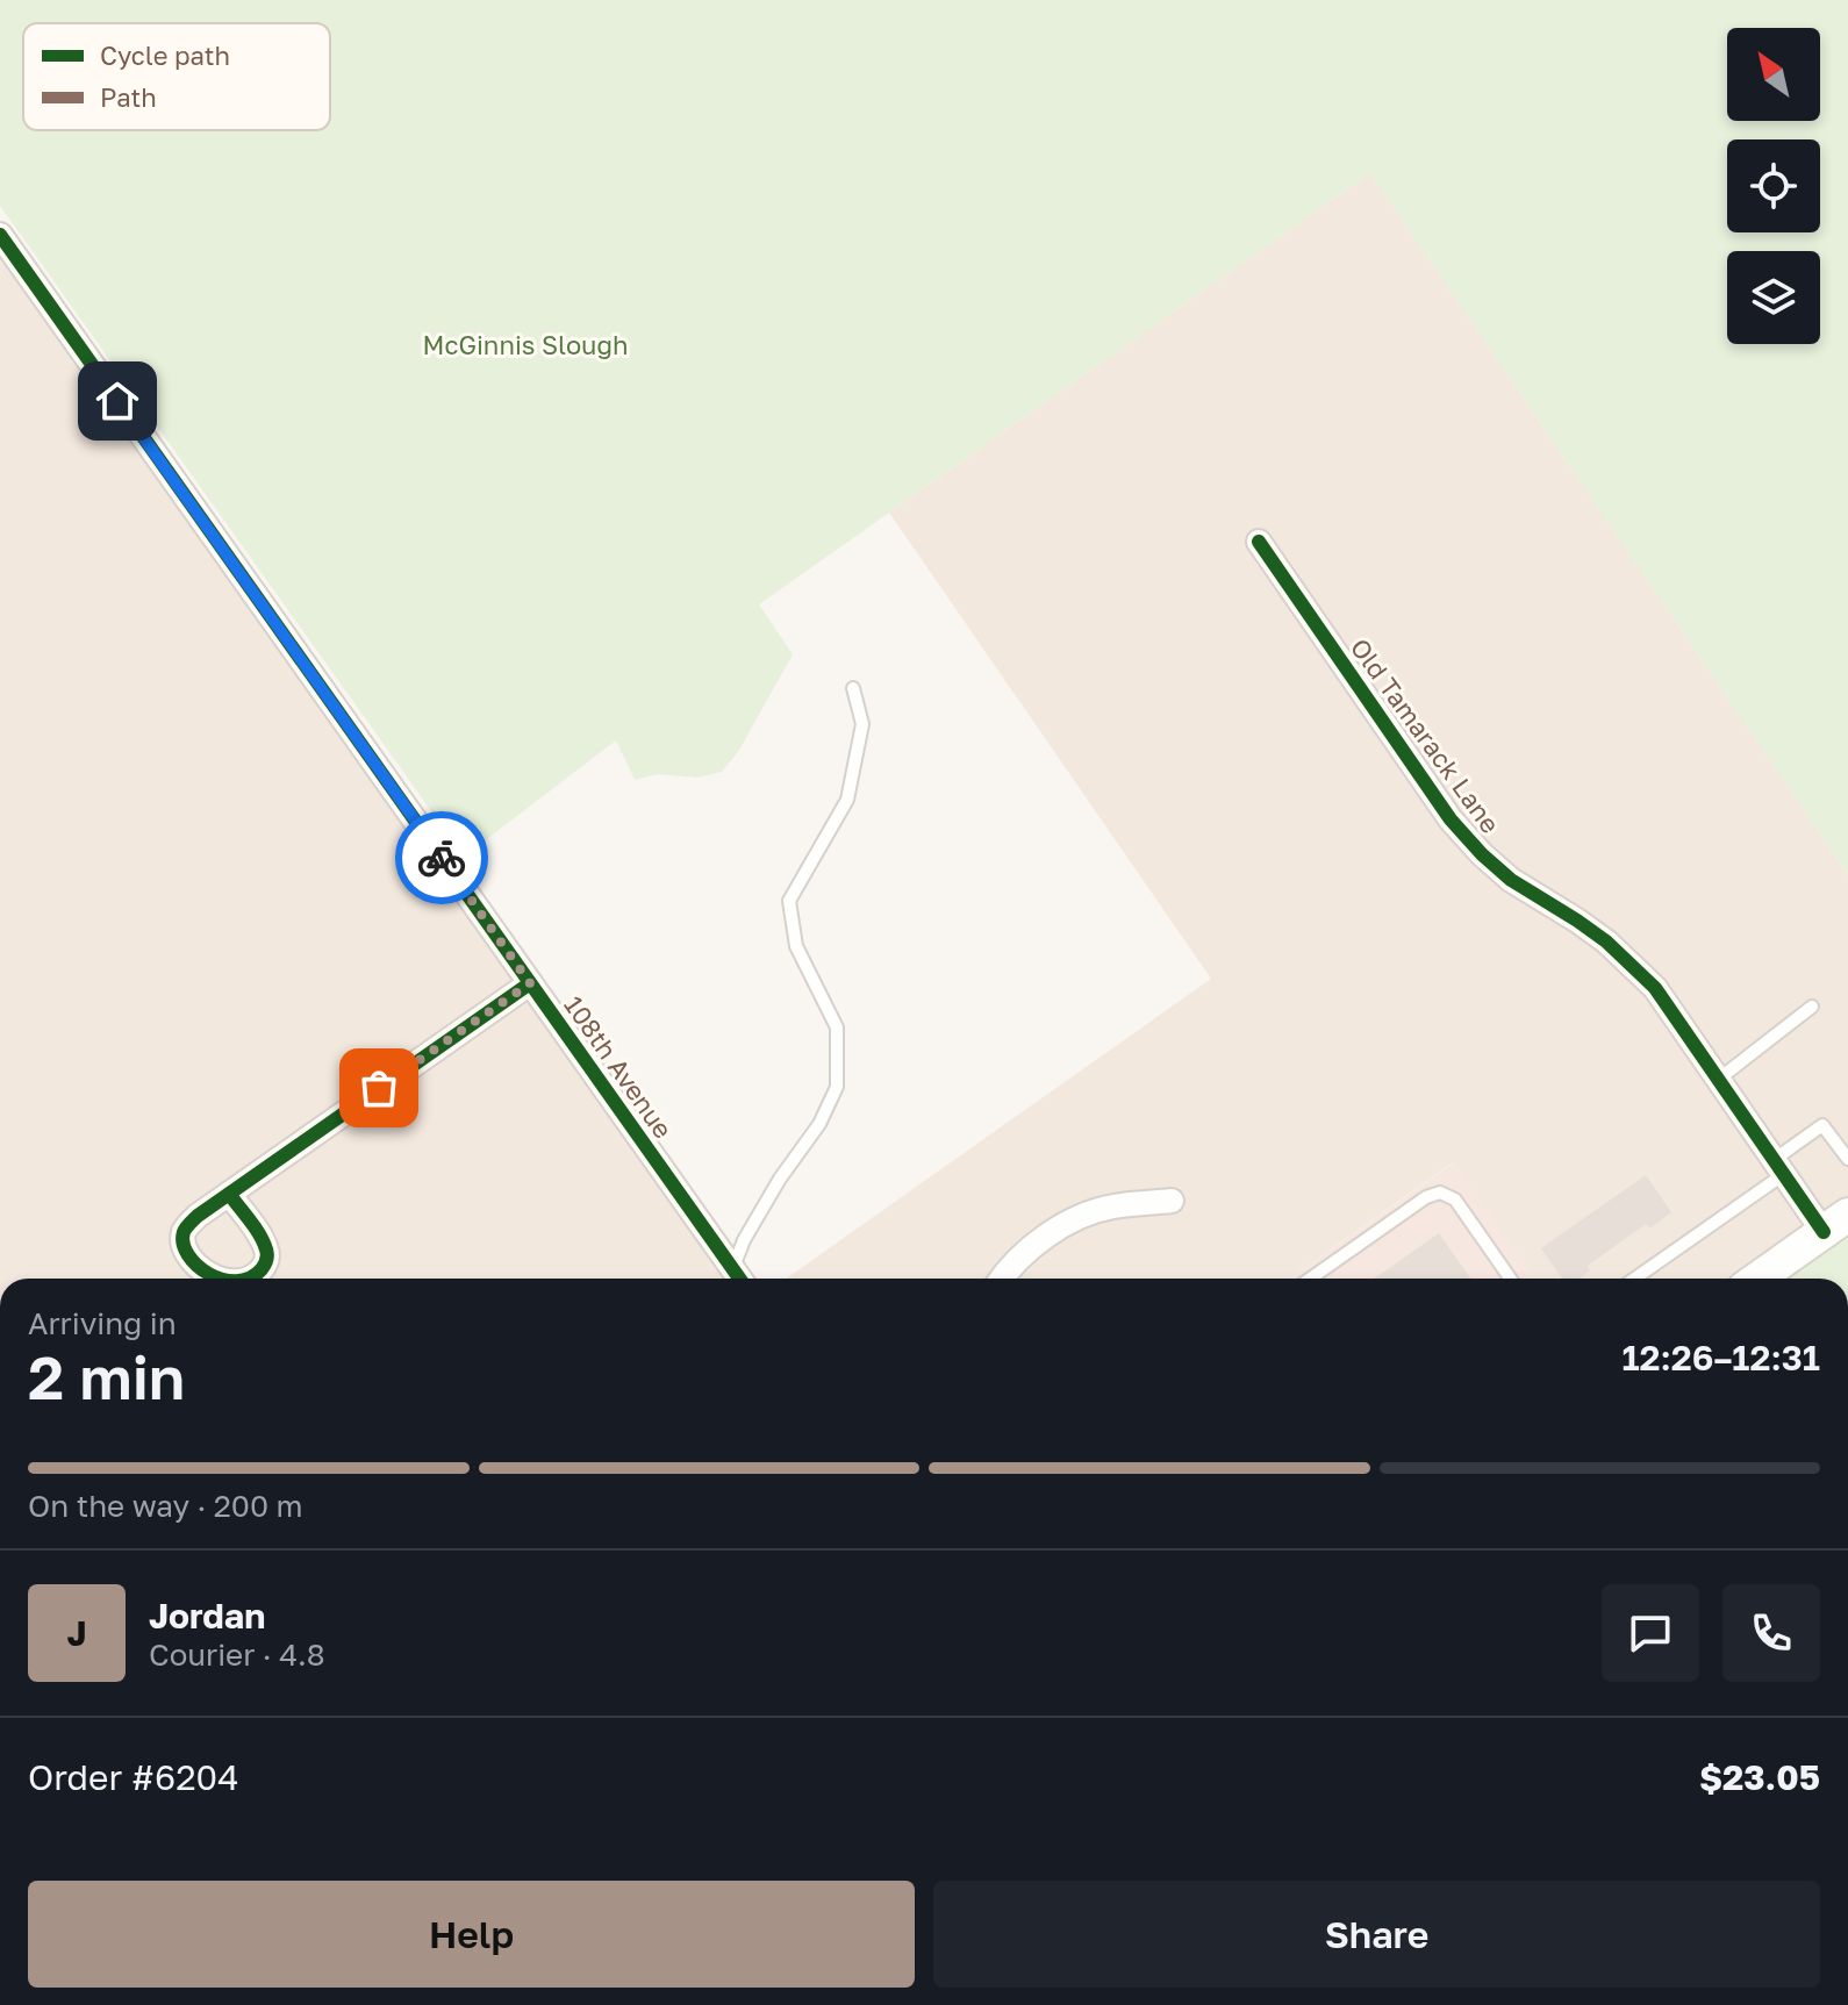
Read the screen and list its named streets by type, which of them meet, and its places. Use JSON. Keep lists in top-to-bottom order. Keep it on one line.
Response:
{"streets":{"street":["Old Tamarack Lane","108th Avenue"]},"parks":["McGinnis Slough"],"legend":["Cycle path","Path"],"north":"top left","page":{"heading":["2 min","Arriving in","12:26–12:31"],"panel":["Jordan","Courier · 4.8","Order #6204","$23.05"],"bar":"On the way · 200 m","round":"J","buttons":["Help","Share"]}}
